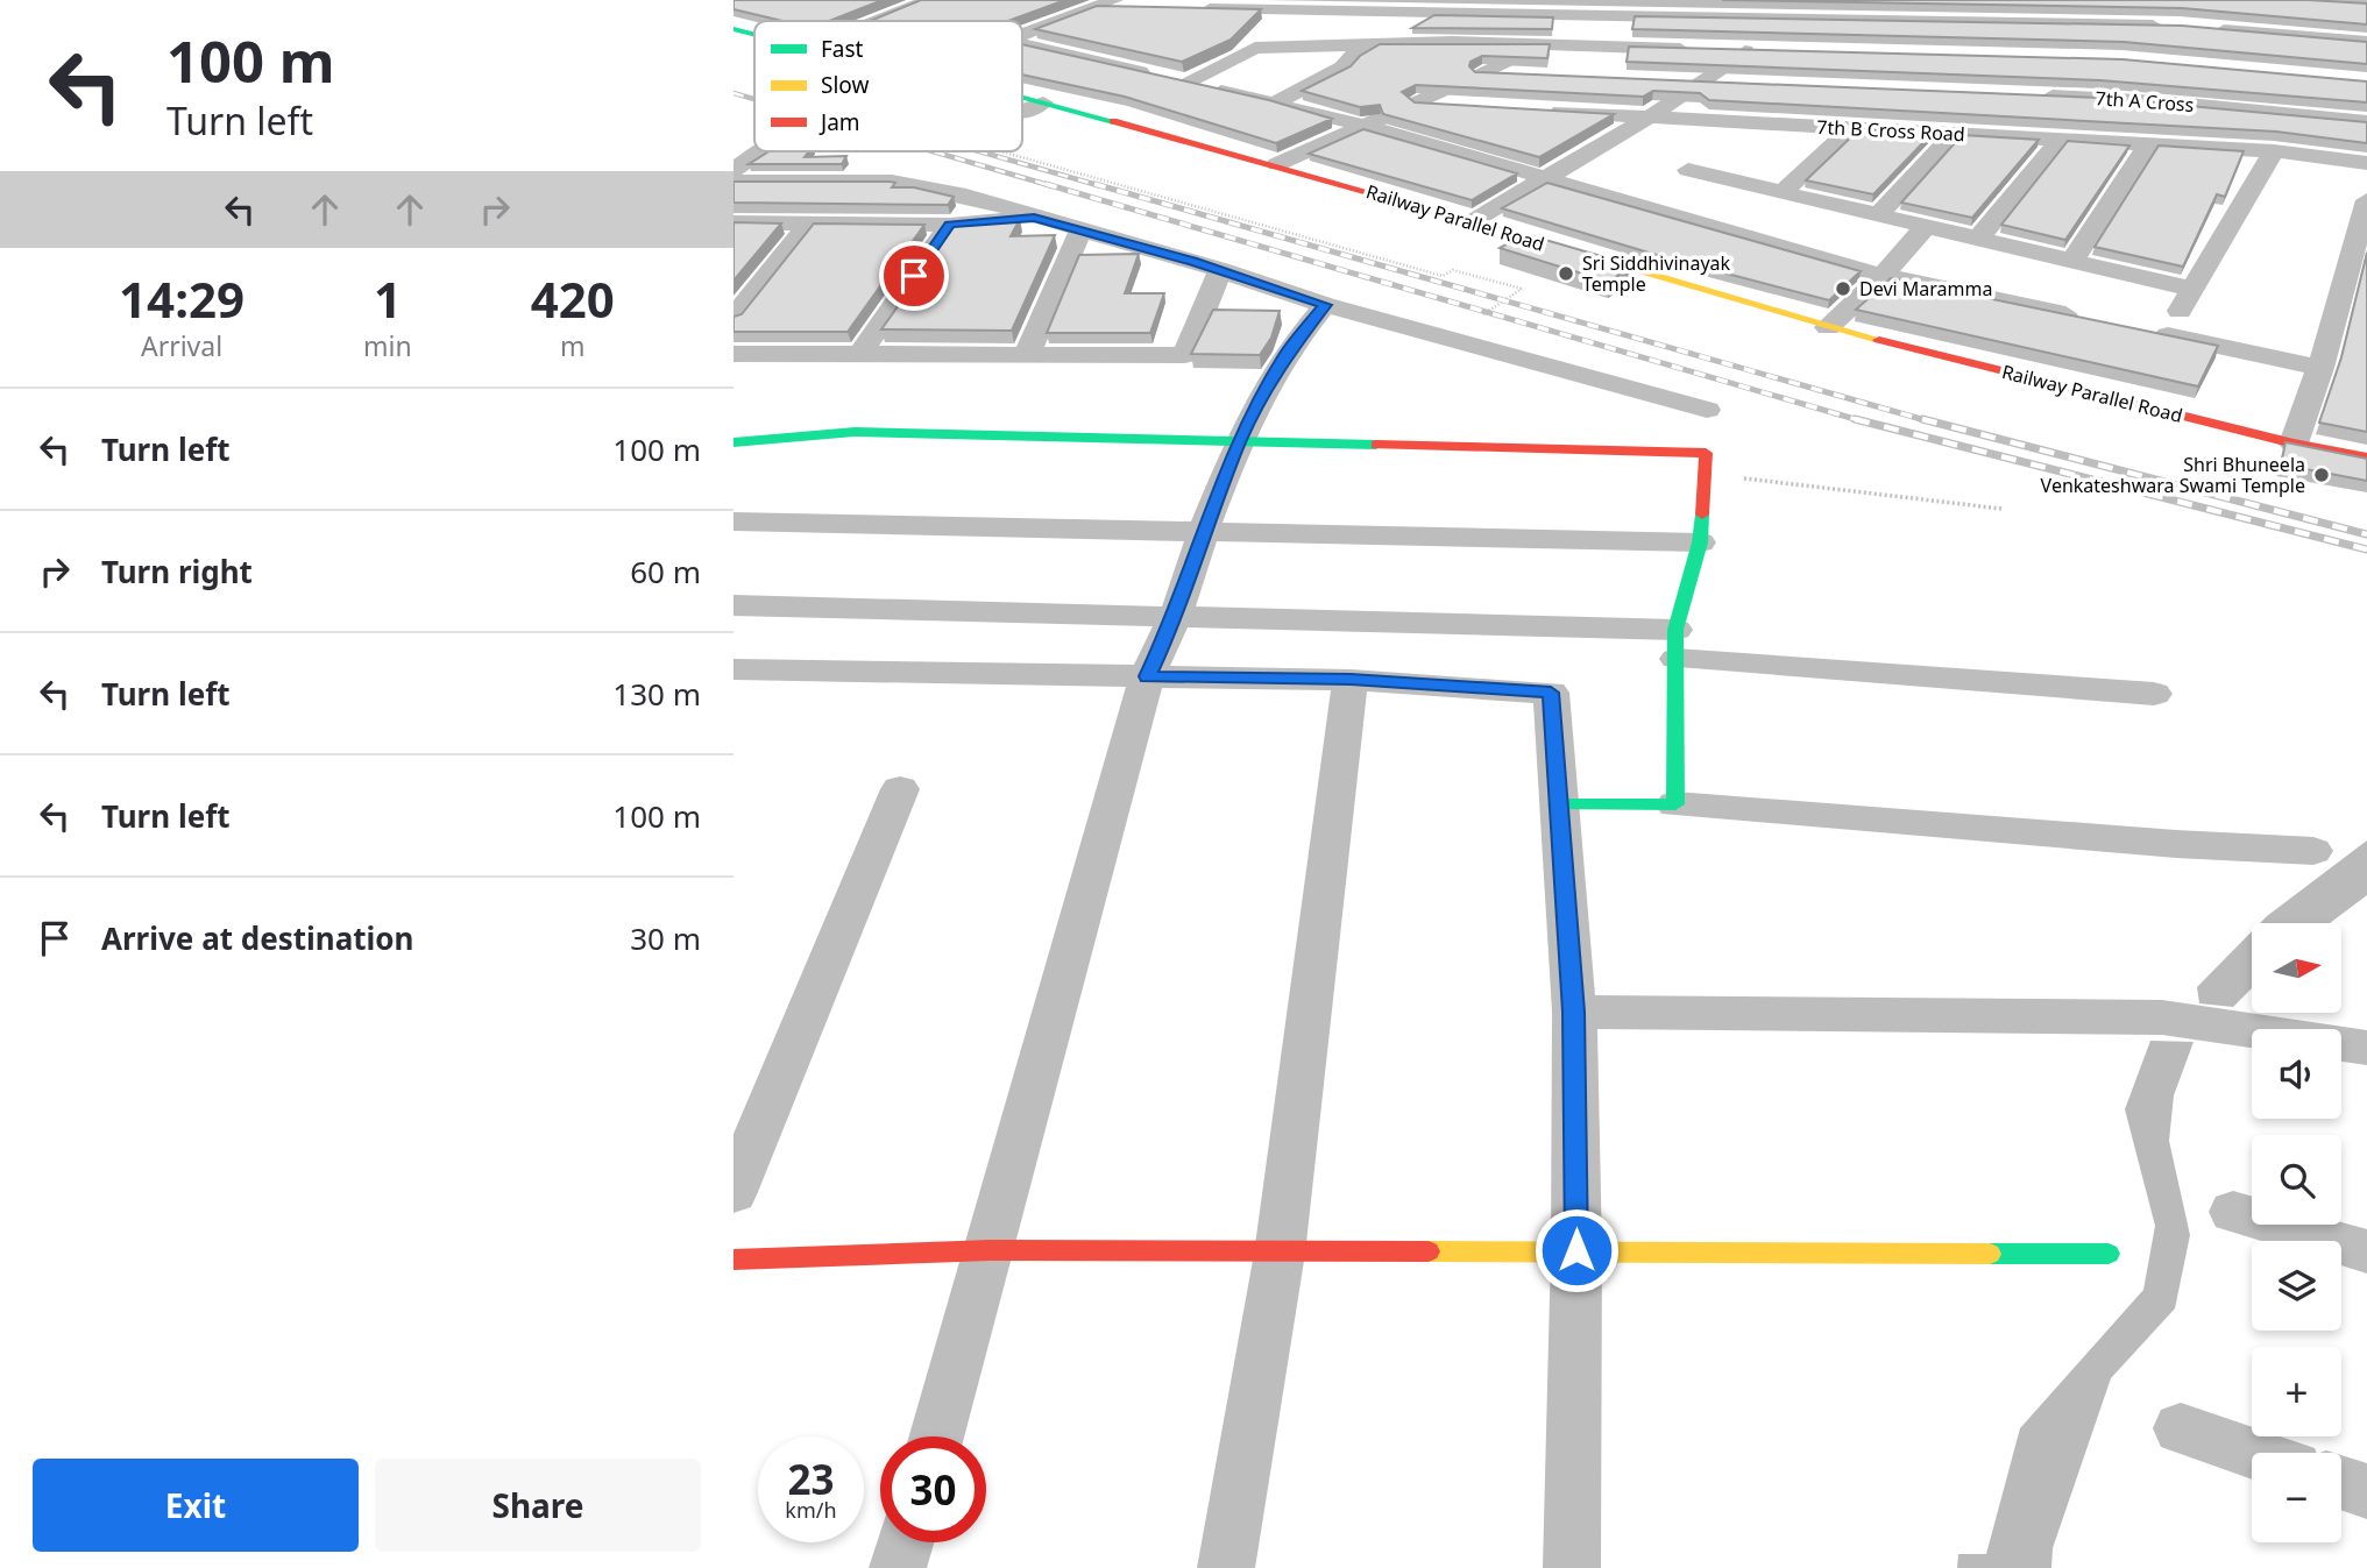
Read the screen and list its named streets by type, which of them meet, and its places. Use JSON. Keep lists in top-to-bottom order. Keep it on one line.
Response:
{"streets":{"street":["7th A Cross","7th B Cross Road","Railway Parallel Road"]},"places":["Sri Siddhivinayak Temple","Devi Maramma","Shri Bhuneela Venkateshwara Swami Temple"],"legend":["Fast","Slow","Jam"],"north":"right","page":{"turn":["100 m","Turn left"],"eta":["14:29","Arrival","1","min","420","m"],"list":[{"name":"Turn left","value":"100 m"},{"name":"Turn right","value":"60 m"},{"name":"Turn left","value":"130 m"},{"name":"Turn left","value":"100 m"},{"name":"Arrive at destination","value":"30 m"}],"map_buttons":["+","−"],"speed":"23 km/h","limit":"30","buttons":["Exit","Share"]}}
